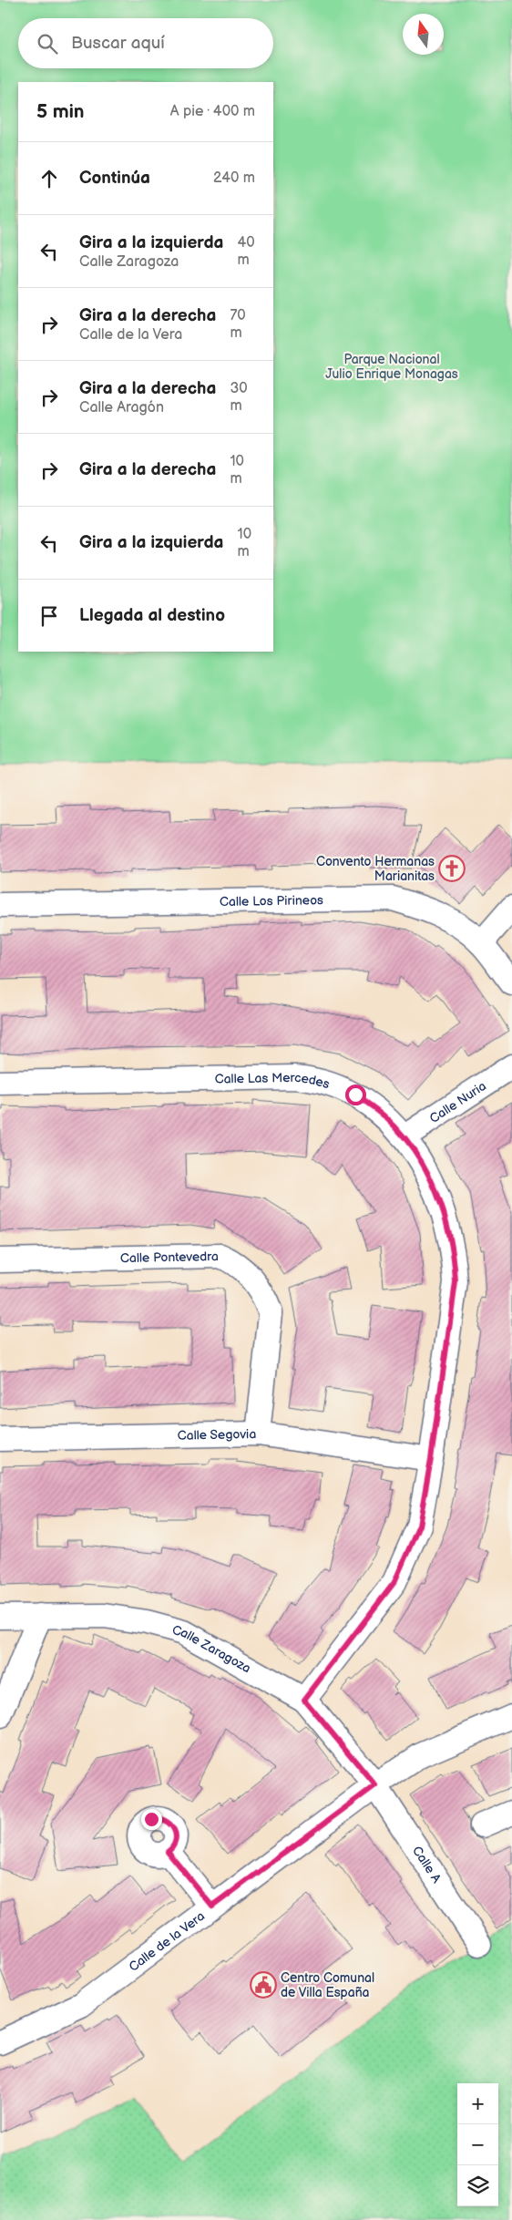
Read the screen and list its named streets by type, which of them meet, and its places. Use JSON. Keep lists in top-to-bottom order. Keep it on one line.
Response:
{"streets":{"street":["Calle Los Pirineos","Calle Las Mercedes","Calle Nuria","Calle Pontevedra","Calle Segovia","Calle Zaragoza","Calle A","Calle de la Vera"]},"crossings":[["Calle Las Mercedes","Calle Nuria"],["Calle Las Mercedes","Calle Segovia"],["Calle Las Mercedes","Calle Zaragoza"],["Calle Pontevedra","Calle Segovia"],["Calle Zaragoza","Calle A"],["Calle Zaragoza","Calle de la Vera"],["Calle A","Calle de la Vera"]],"parks":["Parque Nacional Julio Enrique Monagas"],"places":{"church":["Convento Hermanas Marianitas"],"public building":["Centro Comunal de Villa España"]},"north":"top","page":{"search":"Buscar aquí","heading":["5 min","A pie · 400 m"],"list":[["Continúa","240 m"],["Gira a la izquierda","Calle Zaragoza","40 m"],["Gira a la derecha","Calle de la Vera","70 m"],["Gira a la derecha","Calle Aragón","30 m"],["Gira a la derecha","10 m"],["Gira a la izquierda","10 m"],"Llegada al destino"],"map_buttons":["+","−"]}}
